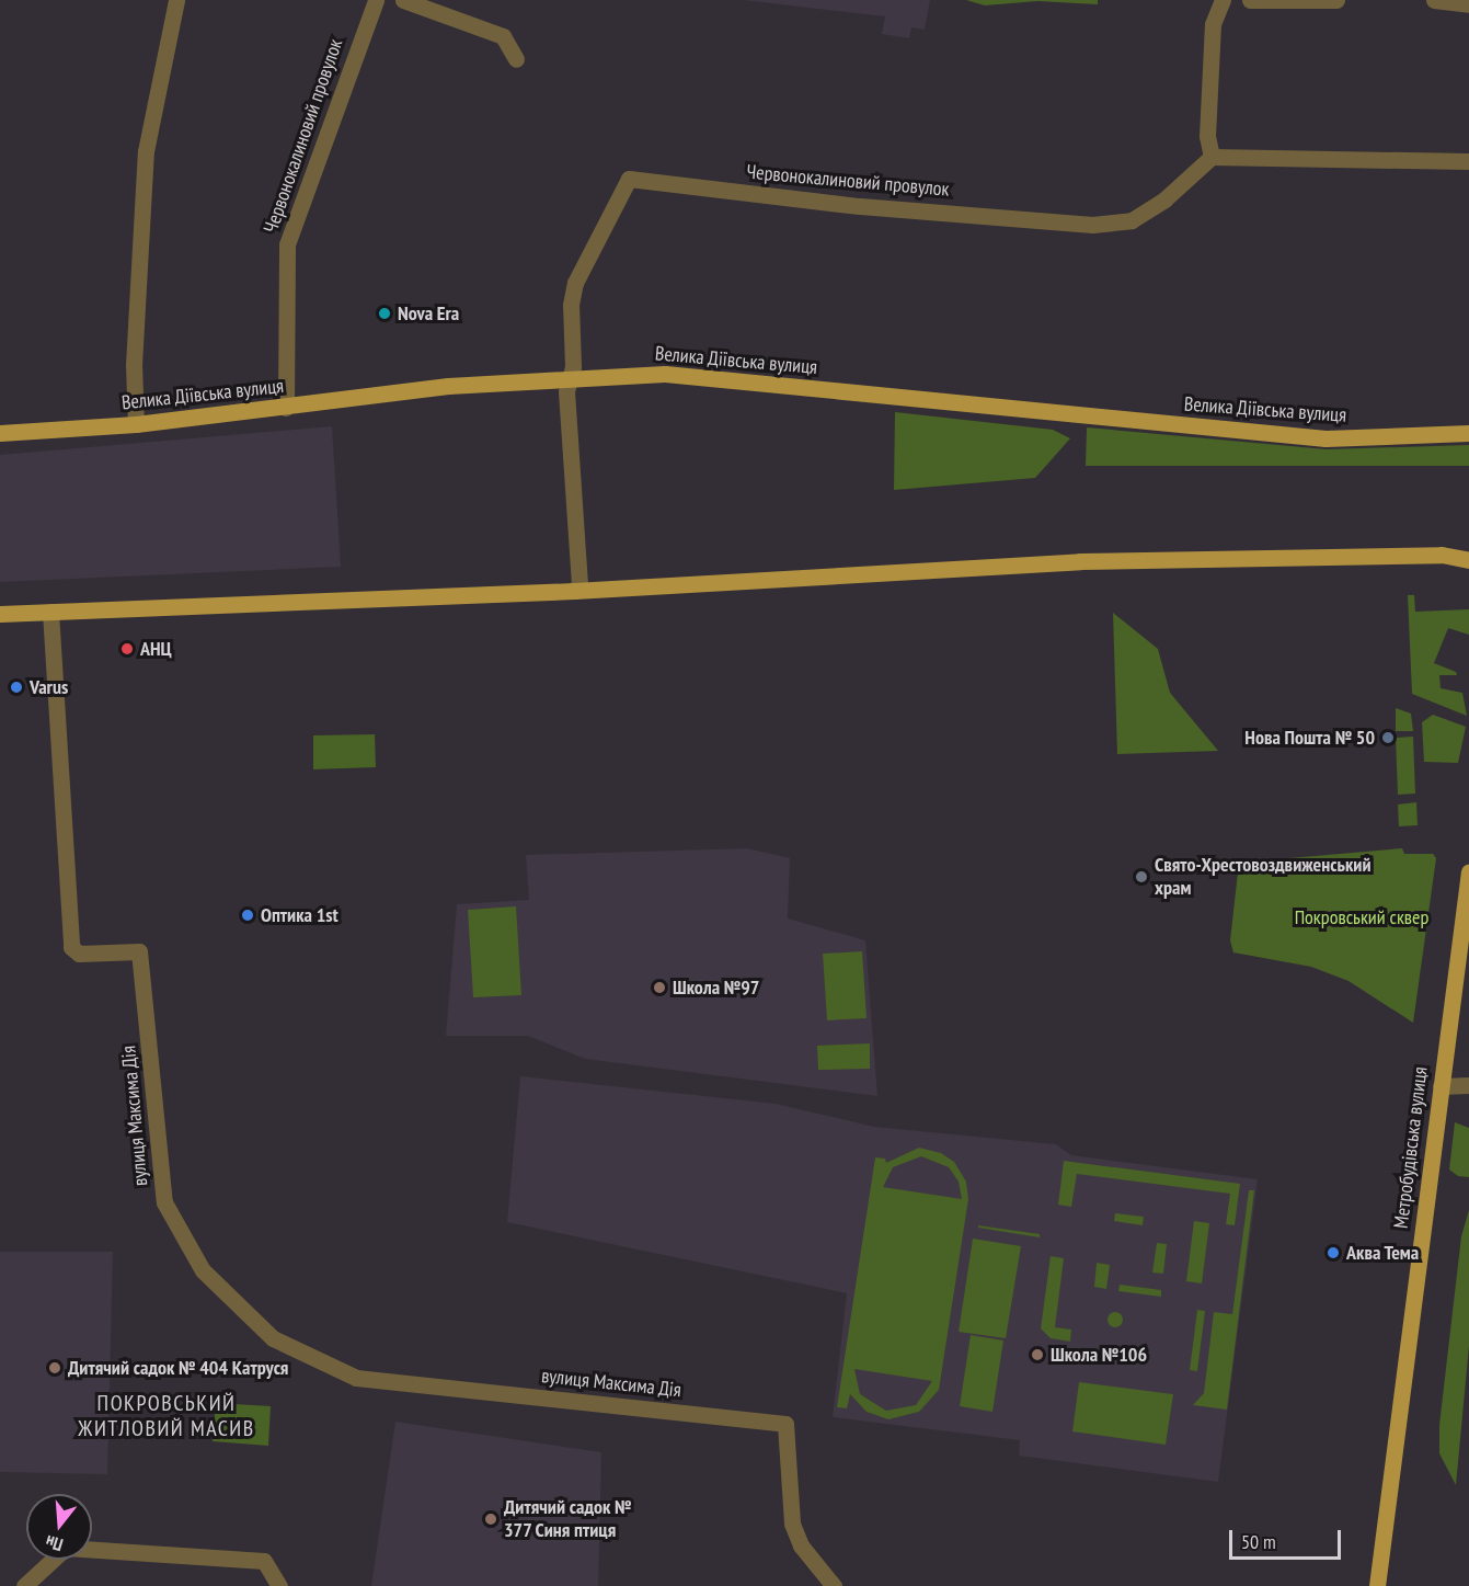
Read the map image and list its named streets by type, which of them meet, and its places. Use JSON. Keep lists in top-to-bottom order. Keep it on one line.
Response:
{"streets":{"main road":["Велика Діївська вулиця","Метробудівська вулиця"],"street":["Червонокалиновий провулок","вулиця Максима Дія"]},"crossings":[["Червонокалиновий провулок","Велика Діївська вулиця"]],"districts":["ПОКРОВСЬКИЙ ЖИТЛОВИЙ МАСИВ"],"parks":["Покровський сквер"],"places":["Nova Era","АНЦ","Varus","Нова Пошта № 50","Свято-Хрестовоздвиженський храм","Оптика 1st","Школа №97","Аква Тема","Школа №106","Дитячий садок № 404 Катруся","Дитячий садок № 377 Синя птиця"],"scale_bar":"50 m","north":"bottom"}
